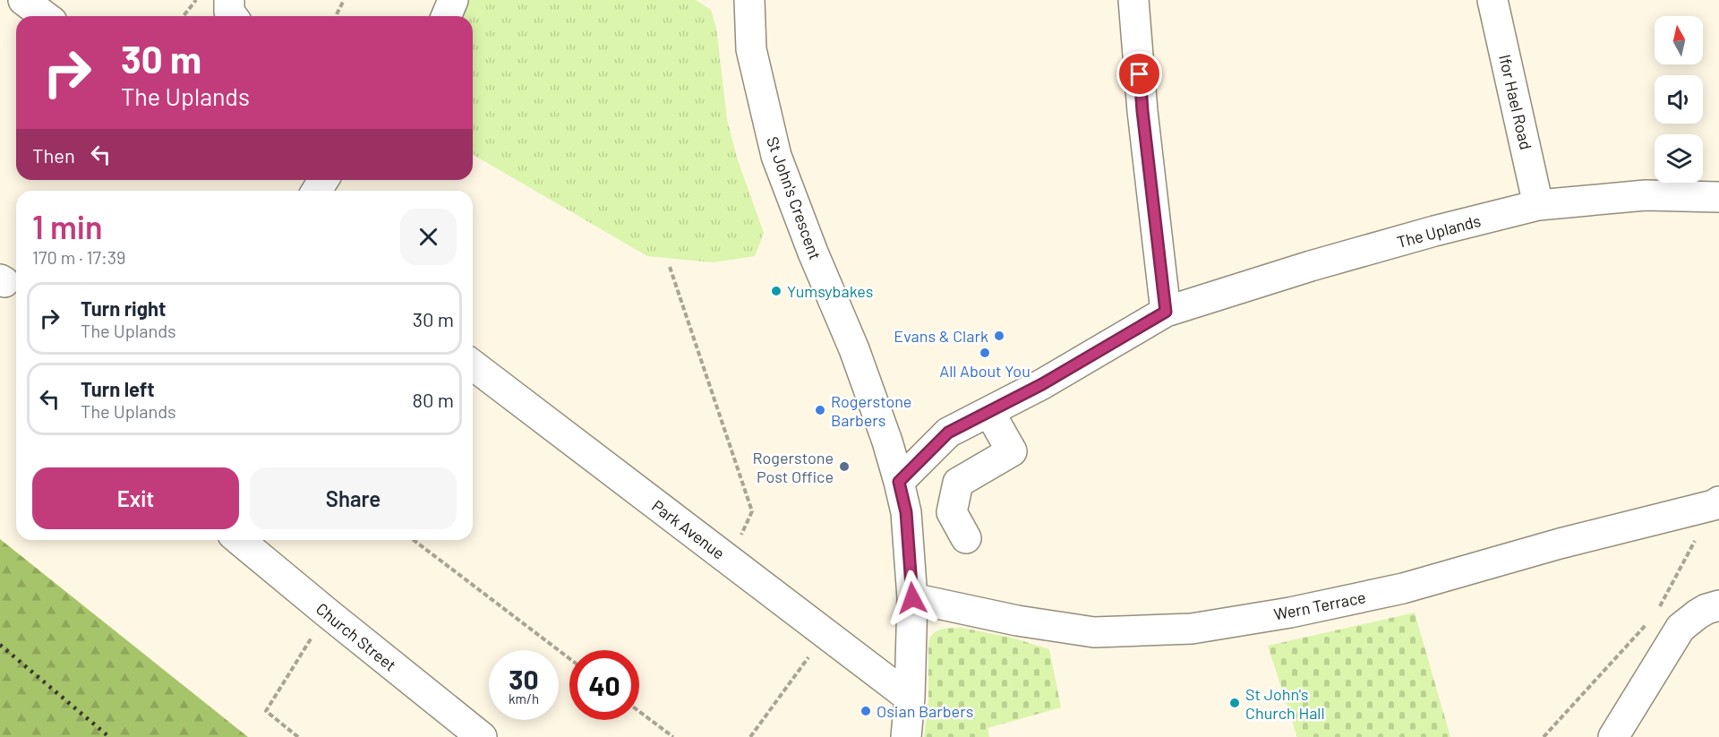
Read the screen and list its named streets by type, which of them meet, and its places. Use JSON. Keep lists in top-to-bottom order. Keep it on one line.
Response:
{"streets":{"street":["Ifor Hael Road","St John's Crescent","The Uplands","Park Avenue","Wern Terrace","Church Street"]},"crossings":[["Ifor Hael Road","The Uplands"],["St John's Crescent","The Uplands"],["St John's Crescent","Park Avenue"],["St John's Crescent","Wern Terrace"]],"places":["Yumsybakes","Evans & Clark","All About You","Rogerstone Barbers","Rogerstone Post Office","St John's Church Hall","Osian Barbers"],"north":"top","page":{"turn":["30 m","The Uplands"],"then":"Then","heading":["1 min","170 m · 17:39"],"list":[{"name":"Turn right","note":"The Uplands","value":"30 m"},{"name":"Turn left","note":"The Uplands","value":"80 m"}],"buttons":["Exit","Share"],"speed":"30 km/h","limit":"40"}}
